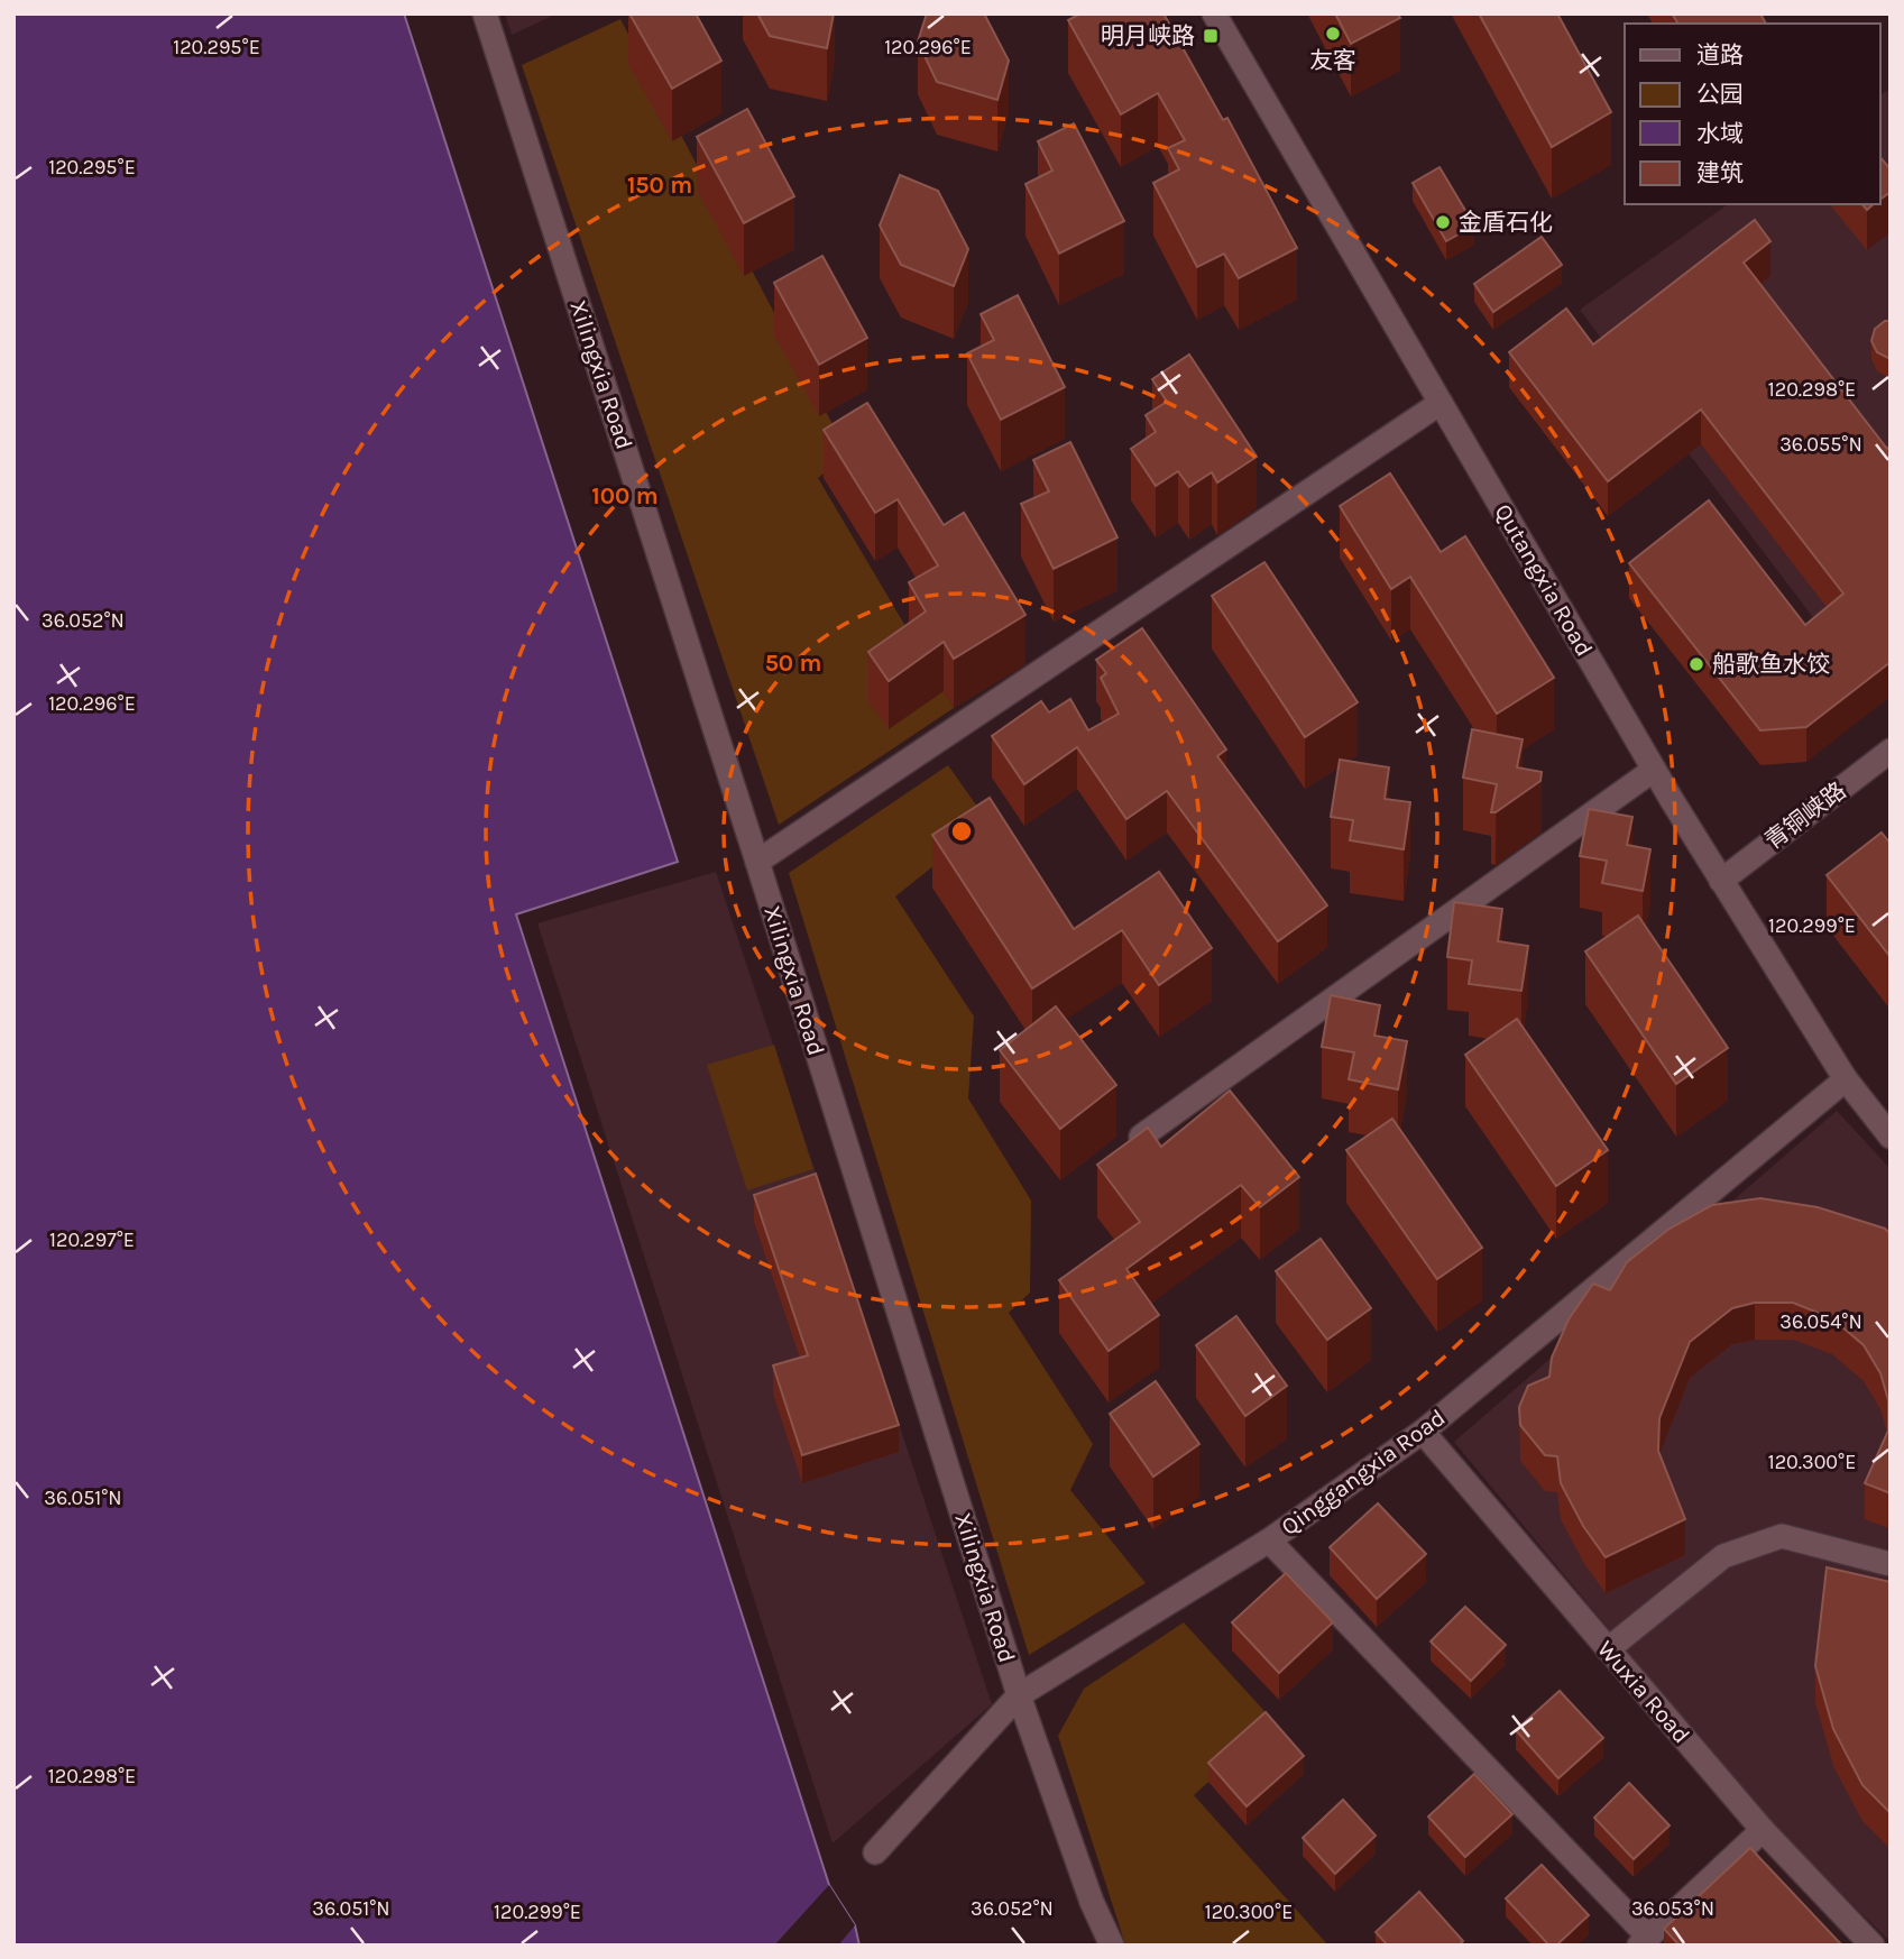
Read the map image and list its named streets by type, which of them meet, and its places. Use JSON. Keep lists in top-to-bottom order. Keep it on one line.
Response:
{"streets":{"street":["Xilingxia Road","Qutangxia Road","青铜峡路","Qinggangxia Road","Wuxia Road"]},"crossings":[["Xilingxia Road","Qinggangxia Road"],["Qutangxia Road","青铜峡路"],["Qutangxia Road","Qinggangxia Road"],["Qinggangxia Road","Wuxia Road"]],"places":{"other":["友客","金盾石化","船歌鱼水饺"],"transit":["明月峡路"]},"legend":["道路","公园","水域","建筑"],"coordinates":["120.295°E","120.296°E","120.298°E","36.055°N","36.052°N","120.299°E","120.297°E","36.054°N","120.300°E","36.051°N","36.053°N"],"rings":["150 m","100 m","50 m"]}
